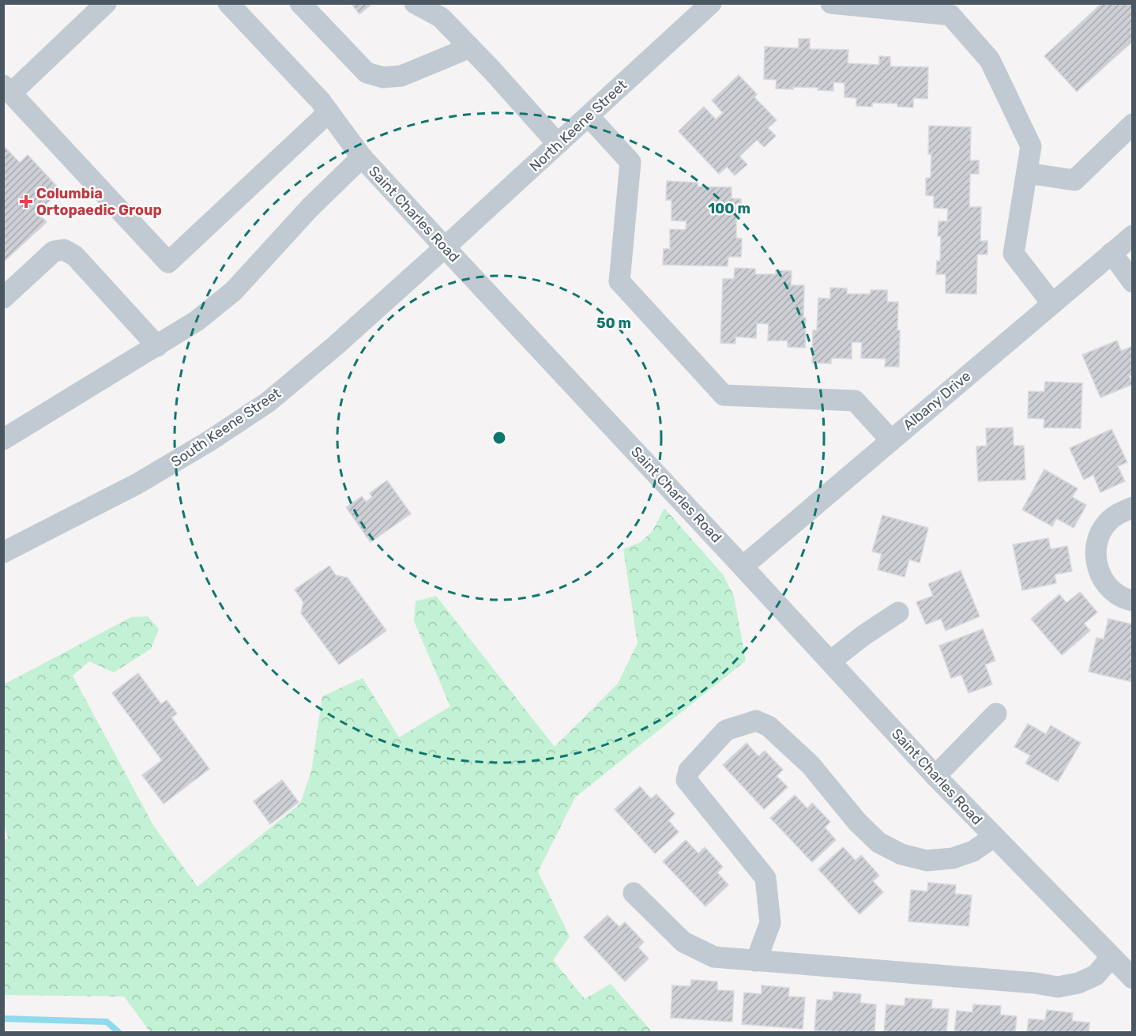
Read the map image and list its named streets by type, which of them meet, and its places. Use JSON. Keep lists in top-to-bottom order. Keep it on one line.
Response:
{"streets":{"street":["North Keene Street","Saint Charles Road","Albany Drive","South Keene Street"]},"crossings":[["North Keene Street","Saint Charles Road"],["North Keene Street","South Keene Street"],["Saint Charles Road","Albany Drive"],["Saint Charles Road","South Keene Street"]],"places":{"health":["Columbia Ortopaedic Group"]},"rings":["100 m","50 m"]}
